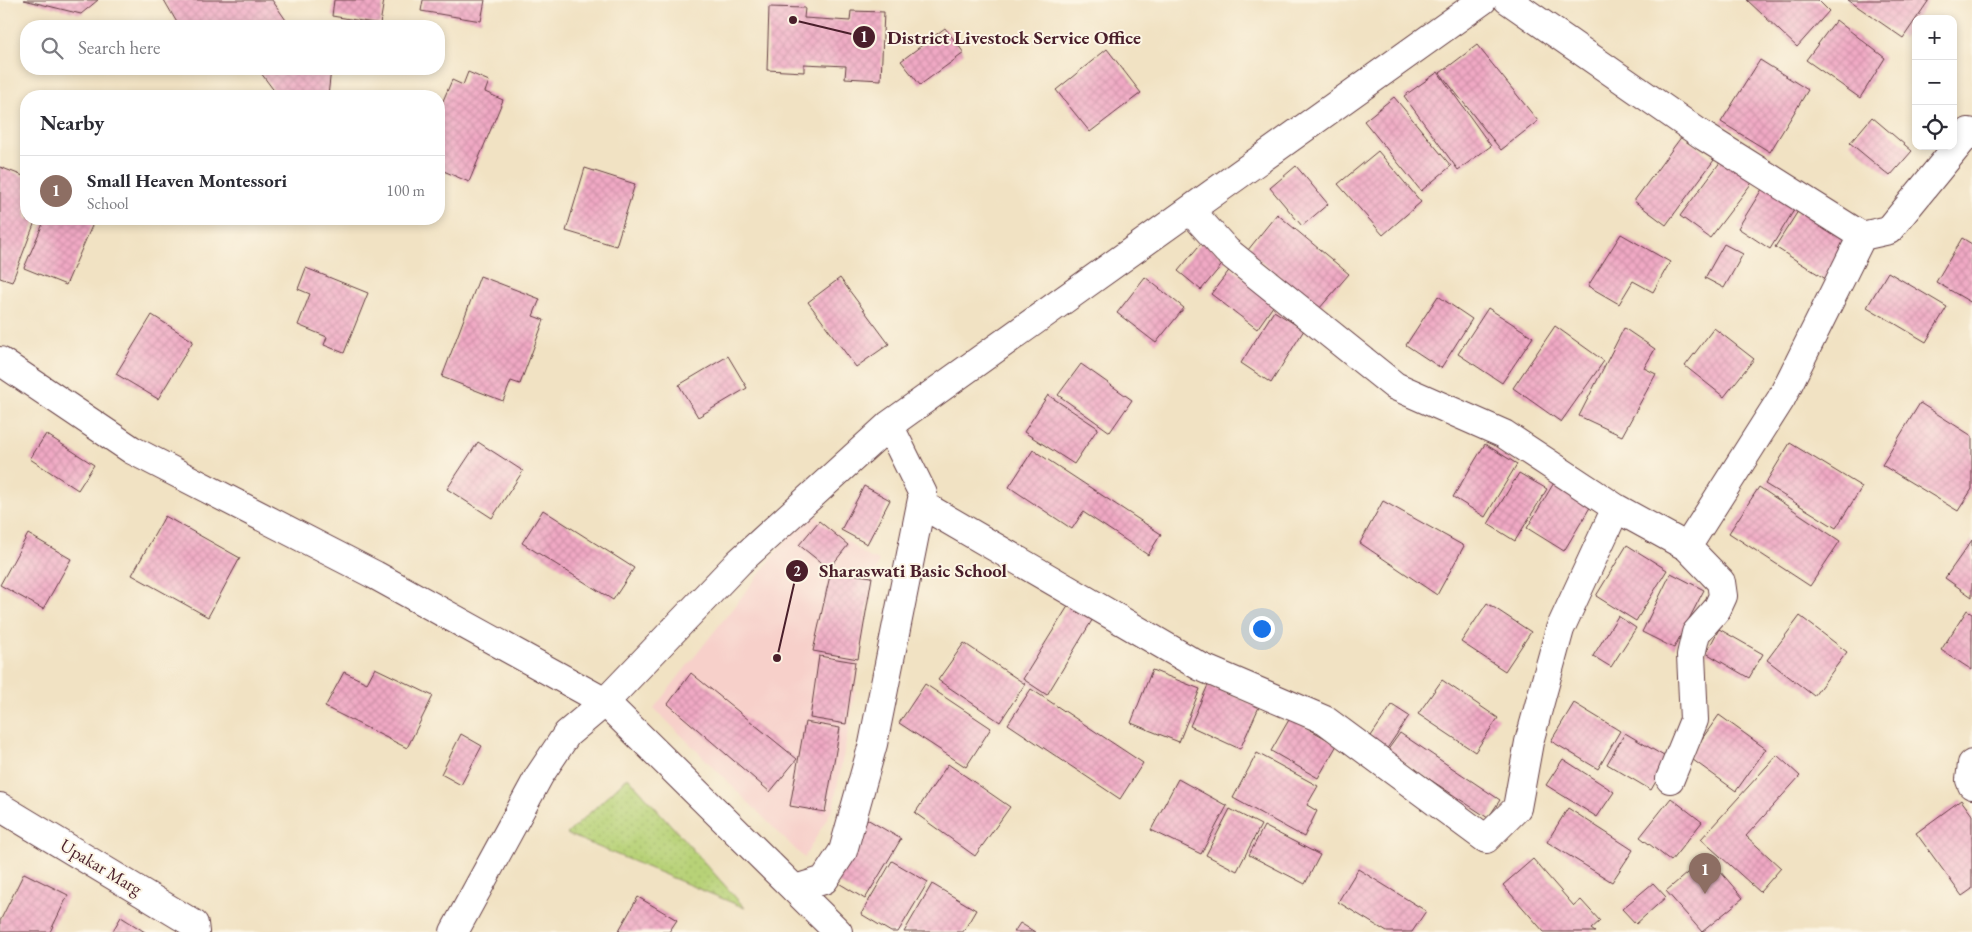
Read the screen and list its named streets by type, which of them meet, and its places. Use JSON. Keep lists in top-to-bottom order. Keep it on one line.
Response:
{"streets":{"street":["Upakar Marg"]},"places":["District Livestock Service Office","Sharaswati Basic School"],"page":{"map_buttons":["+","−"],"search":"Search here","heading":"Nearby","list":[{"mark":"1","name":"Small Heaven Montessori","note":"School","value":"100 m"}],"pins":"1"}}
